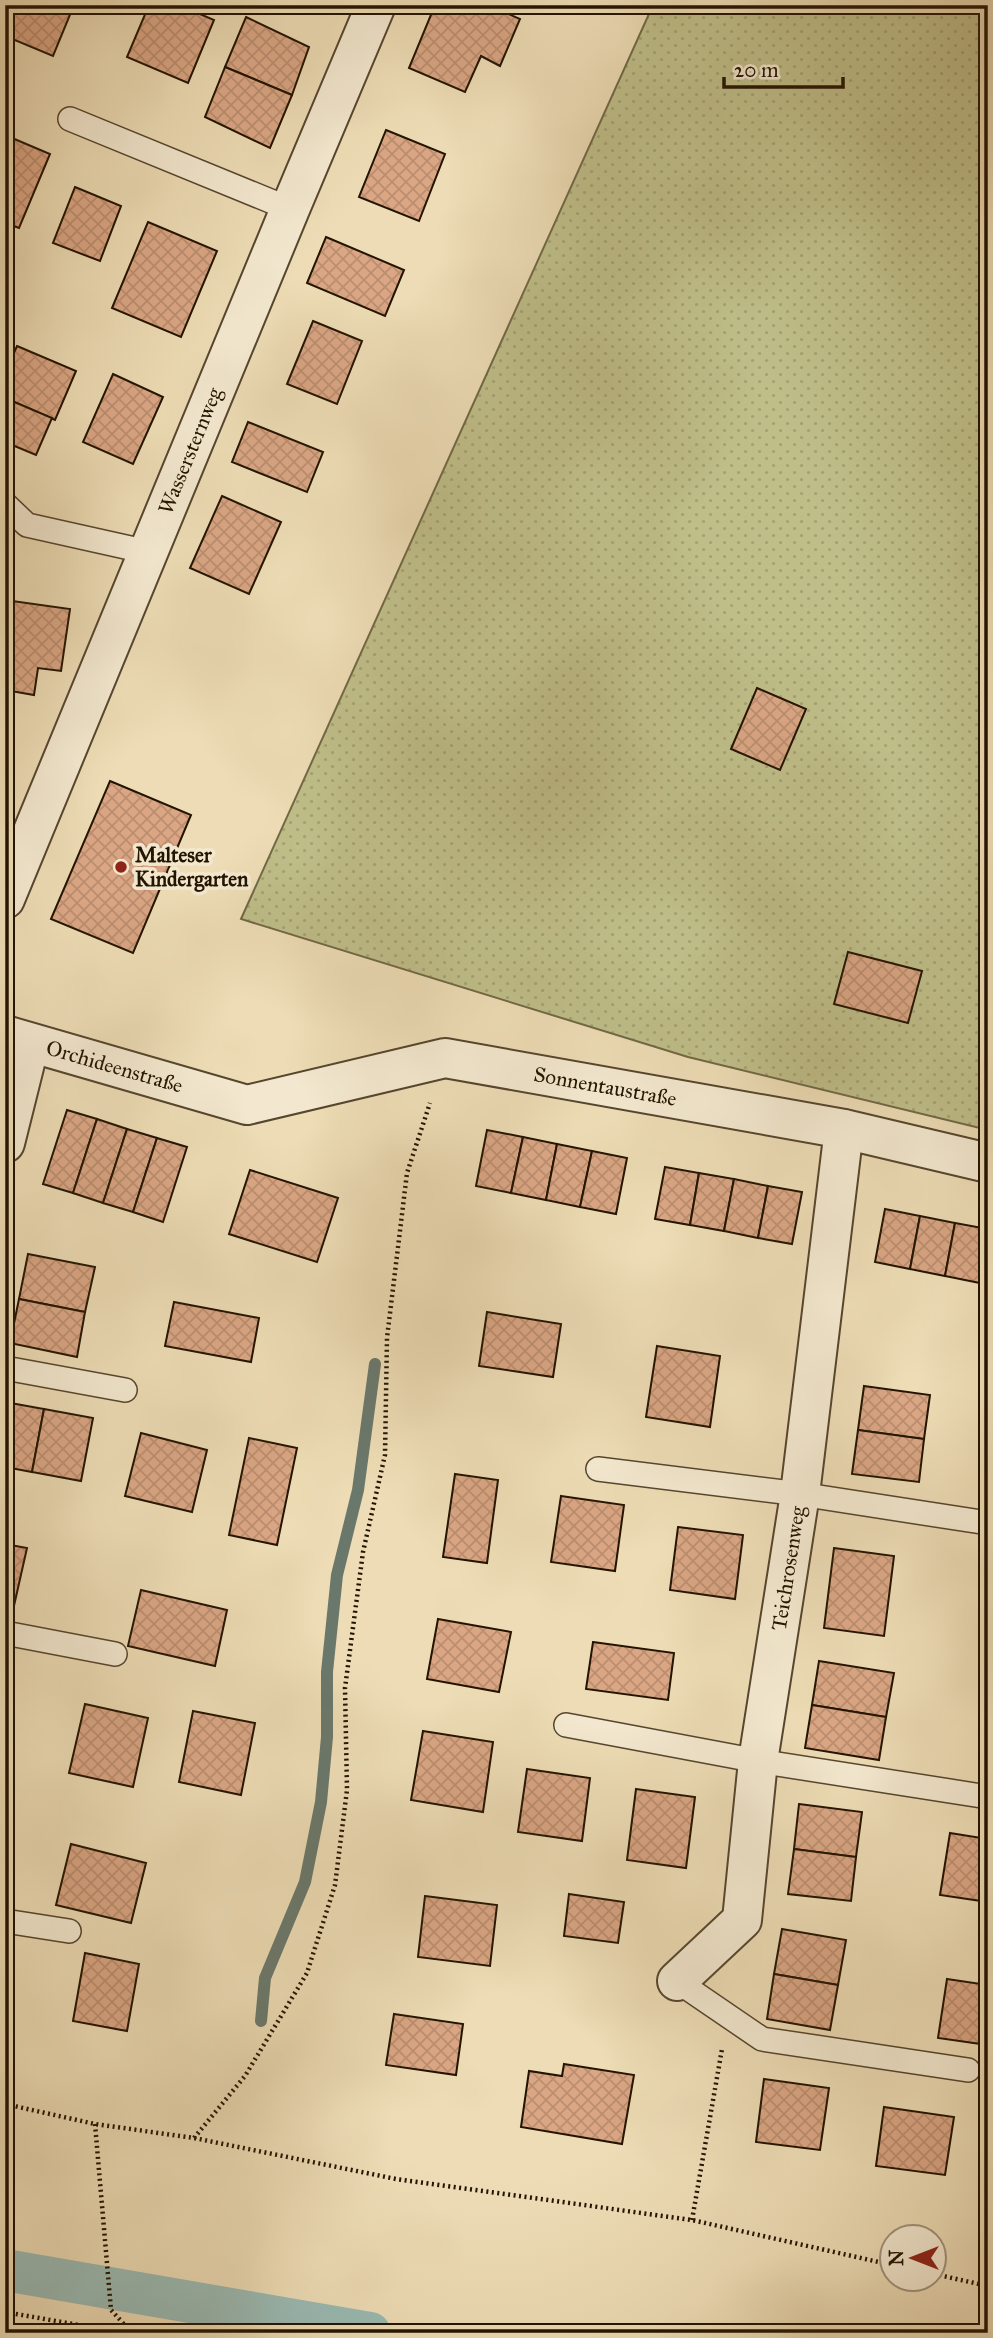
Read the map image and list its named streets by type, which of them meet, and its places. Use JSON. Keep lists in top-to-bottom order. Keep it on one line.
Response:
{"streets":{"street":["Wassersternweg","Orchideenstraße","Sonnentaustraße","Teichrosenweg"]},"crossings":[["Orchideenstraße","Sonnentaustraße"],["Sonnentaustraße","Teichrosenweg"]],"places":["Malteser Kindergarten"],"scale_bar":"20 m","north":"left"}
